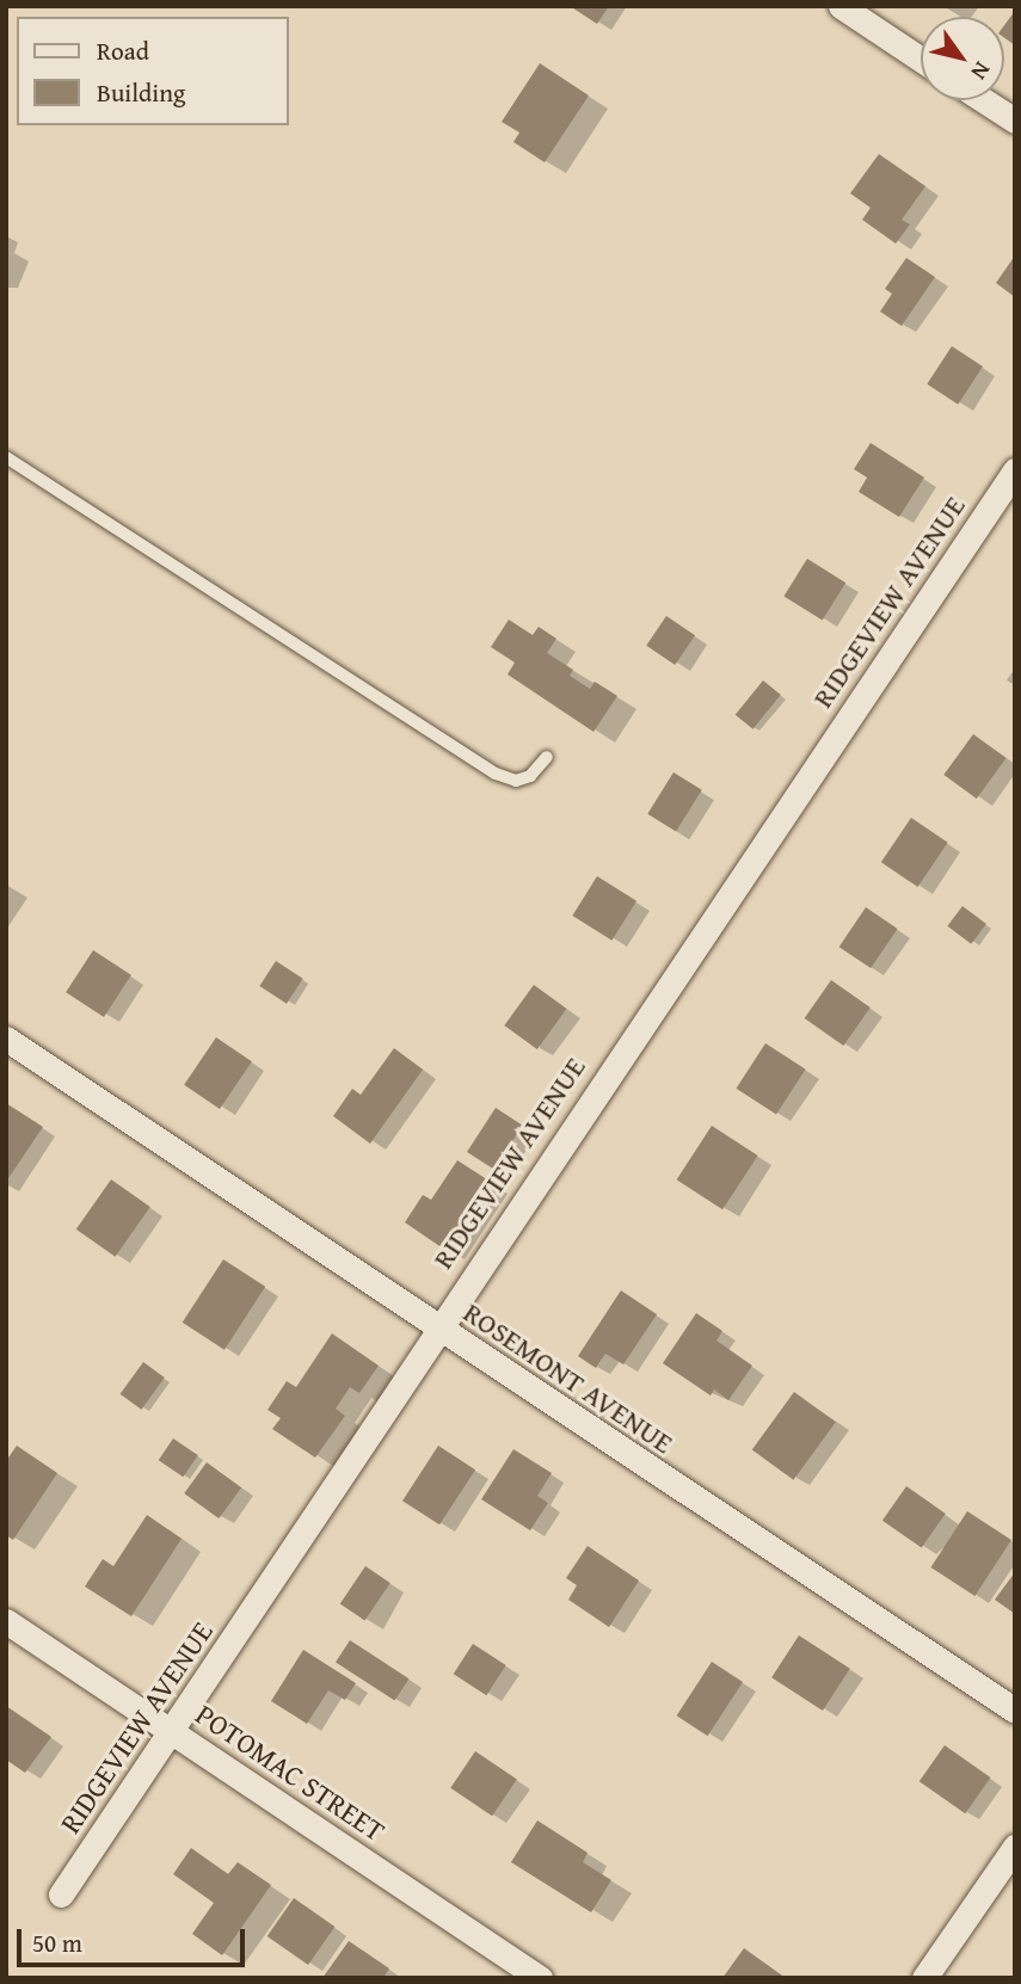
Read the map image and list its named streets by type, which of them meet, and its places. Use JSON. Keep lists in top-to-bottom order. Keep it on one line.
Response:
{"streets":{"street":["RIDGEVIEW AVENUE","ROSEMONT AVENUE","POTOMAC STREET"]},"crossings":[["RIDGEVIEW AVENUE","ROSEMONT AVENUE"],["RIDGEVIEW AVENUE","POTOMAC STREET"]],"legend":["Road","Building"],"scale_bar":"50 m","north":"bottom right"}
